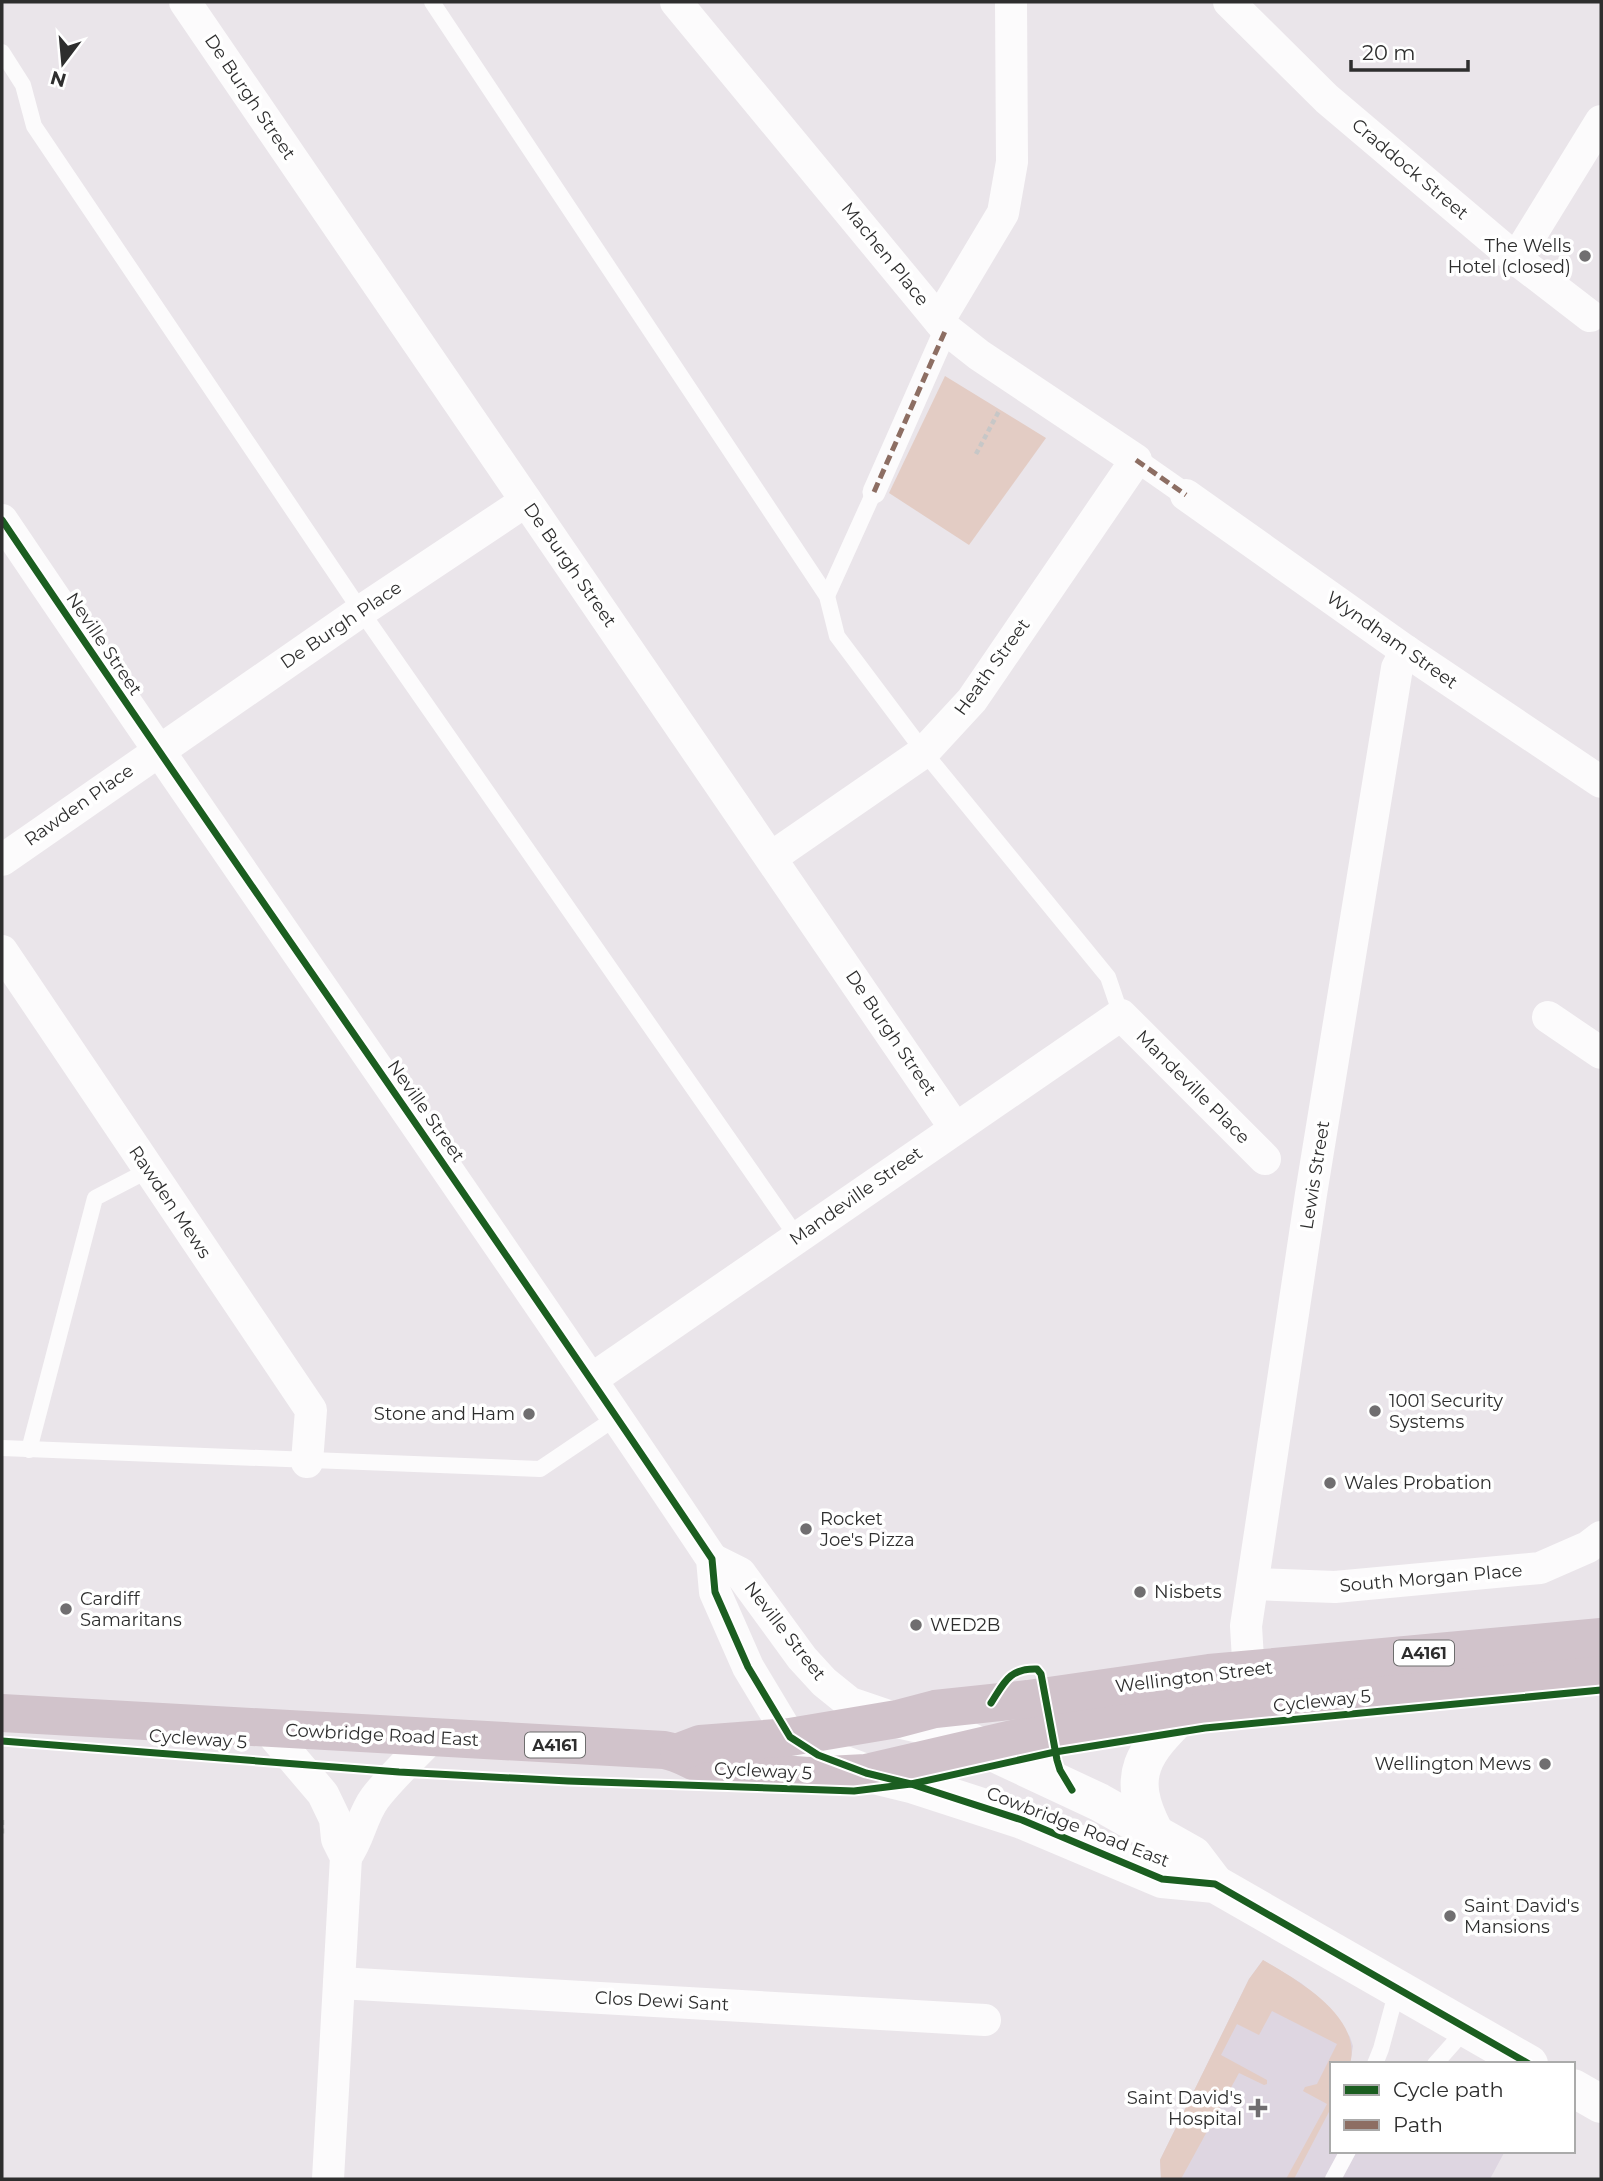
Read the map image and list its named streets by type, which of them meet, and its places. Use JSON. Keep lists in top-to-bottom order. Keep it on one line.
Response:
{"streets":{"main road":["A4161","Wellington Street","Cowbridge Road East"],"street":["De Burgh Street","Craddock Street","Machen Place","De Burgh Place","Wyndham Street","Neville Street","Heath Street","Rawden Place","Mandeville Place","Lewis Street","Mandeville Street","Rawden Mews","South Morgan Place","Clos Dewi Sant"],"cycle path":["Cycleway 5"]},"crossings":[["De Burgh Street","De Burgh Place"],["De Burgh Street","Heath Street"],["De Burgh Street","Mandeville Street"],["Machen Place","Heath Street"],["De Burgh Place","Neville Street"],["De Burgh Place","Rawden Place"],["Wyndham Street","Lewis Street"],["Neville Street","Rawden Place"],["Neville Street","Mandeville Street"],["Neville Street","Wellington Street"],["Neville Street","Cowbridge Road East"],["Mandeville Place","Mandeville Street"],["Lewis Street","South Morgan Place"],["Lewis Street","Wellington Street"],["Wellington Street","Cowbridge Road East"]],"places":{"other":["The Wells Hotel (closed)","1001 Security Systems","Stone and Ham","Wales Probation","Rocket Joe's Pizza","Nisbets","Cardiff Samaritans","WED2B","Wellington Mews","Saint David's Mansions"],"health":["Saint David's Hospital"]},"legend":["Cycle path","Path"],"scale_bar":"20 m","north":"bottom"}
